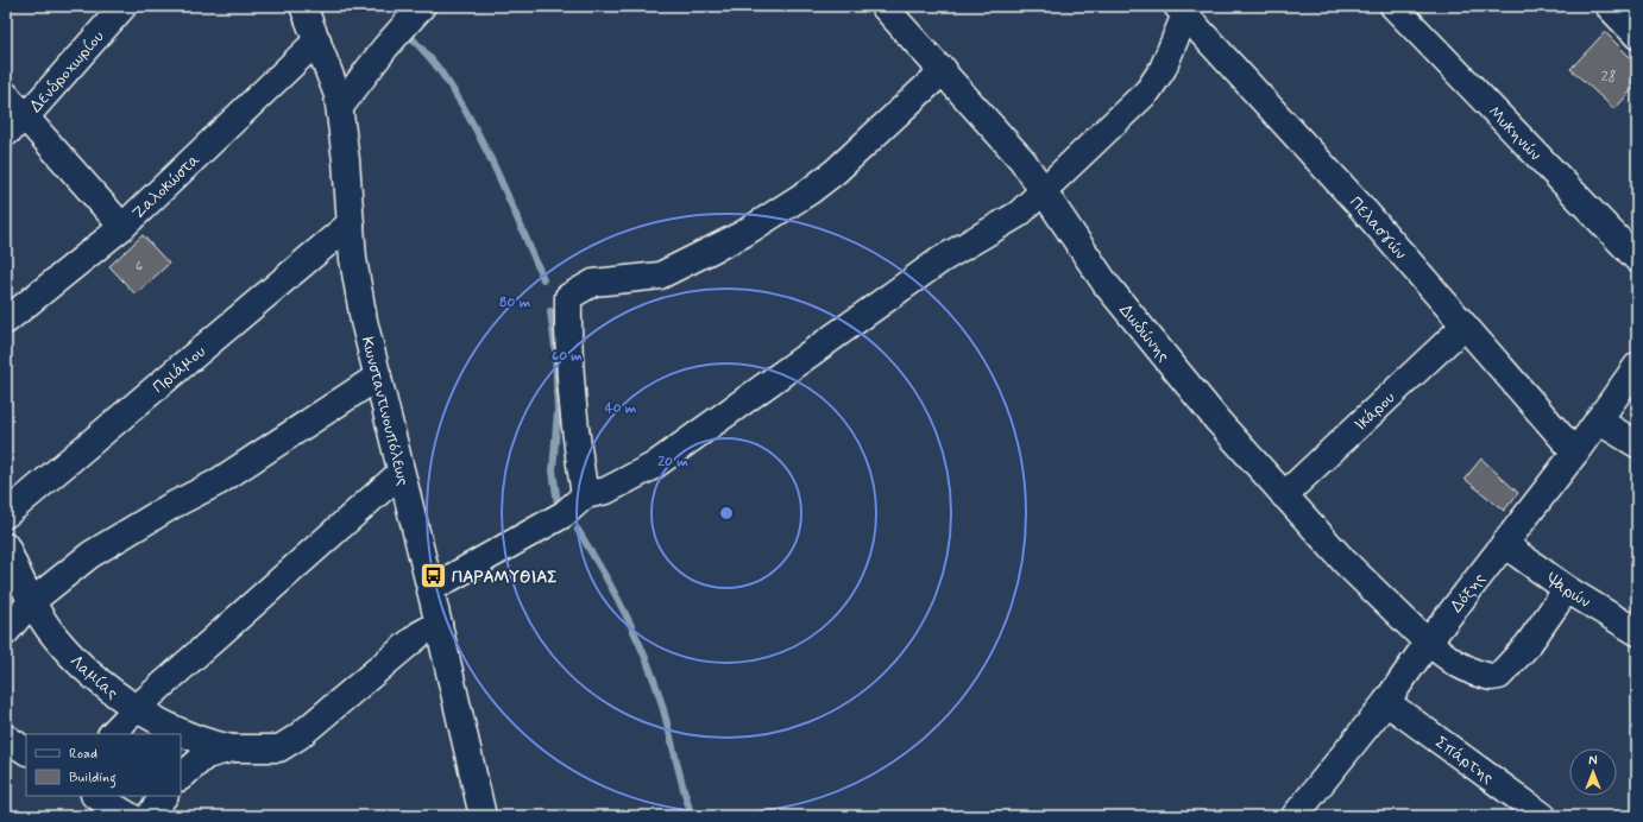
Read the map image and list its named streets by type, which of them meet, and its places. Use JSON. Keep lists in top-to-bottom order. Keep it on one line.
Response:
{"streets":{"street":["Δενδροχωρίου","Μυκηνών","Ζαλοκώστα","Πελασγών","Δωδώνης","Πριάμου","Κωνσταντινουπόλεως","Ικάρου","Ψαρών","Δόξης","Λαμίας","Σπάρτης"]},"crossings":[["Ζαλοκώστα","Κωνσταντινουπόλεως"],["Πελασγών","Ικάρου"],["Πελασγών","Δόξης"],["Δωδώνης","Ικάρου"],["Δωδώνης","Ψαρών"],["Δωδώνης","Δόξης"],["Πριάμου","Κωνσταντινουπόλεως"],["Ψαρών","Δόξης"],["Δόξης","Σπάρτης"]],"places":{"bus stop":["ΠΑΡΑΜΥΘΙΑΣ"]},"house_numbers":["28","6"],"legend":["Road","Building"],"north":"top","rings":["80 m","60 m","40 m","20 m"]}
